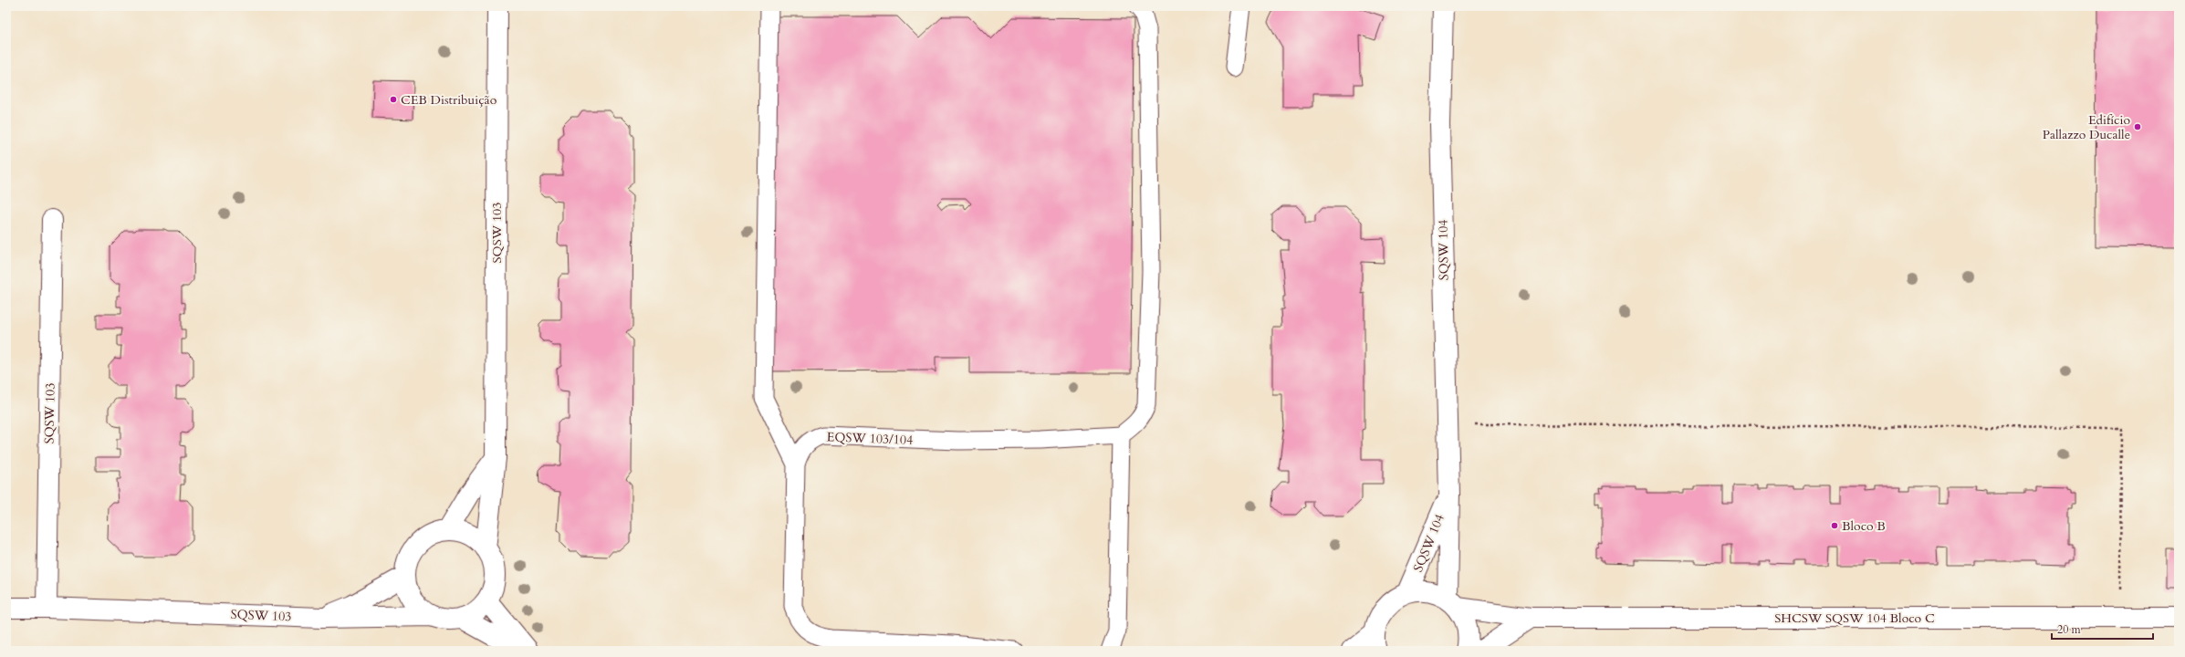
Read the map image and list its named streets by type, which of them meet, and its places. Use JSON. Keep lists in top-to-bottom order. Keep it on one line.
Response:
{"streets":{"street":["SQSW 103","SQSW 104","SHCSW SQSW 104 Bloco C"],"lane":["EQSW 103/104"]},"crossings":[["SQSW 104","SHCSW SQSW 104 Bloco C"]],"places":["CEB Distribuição","Edifício Pallazzo Ducalle","Bloco B"],"scale_bar":"20 m"}
